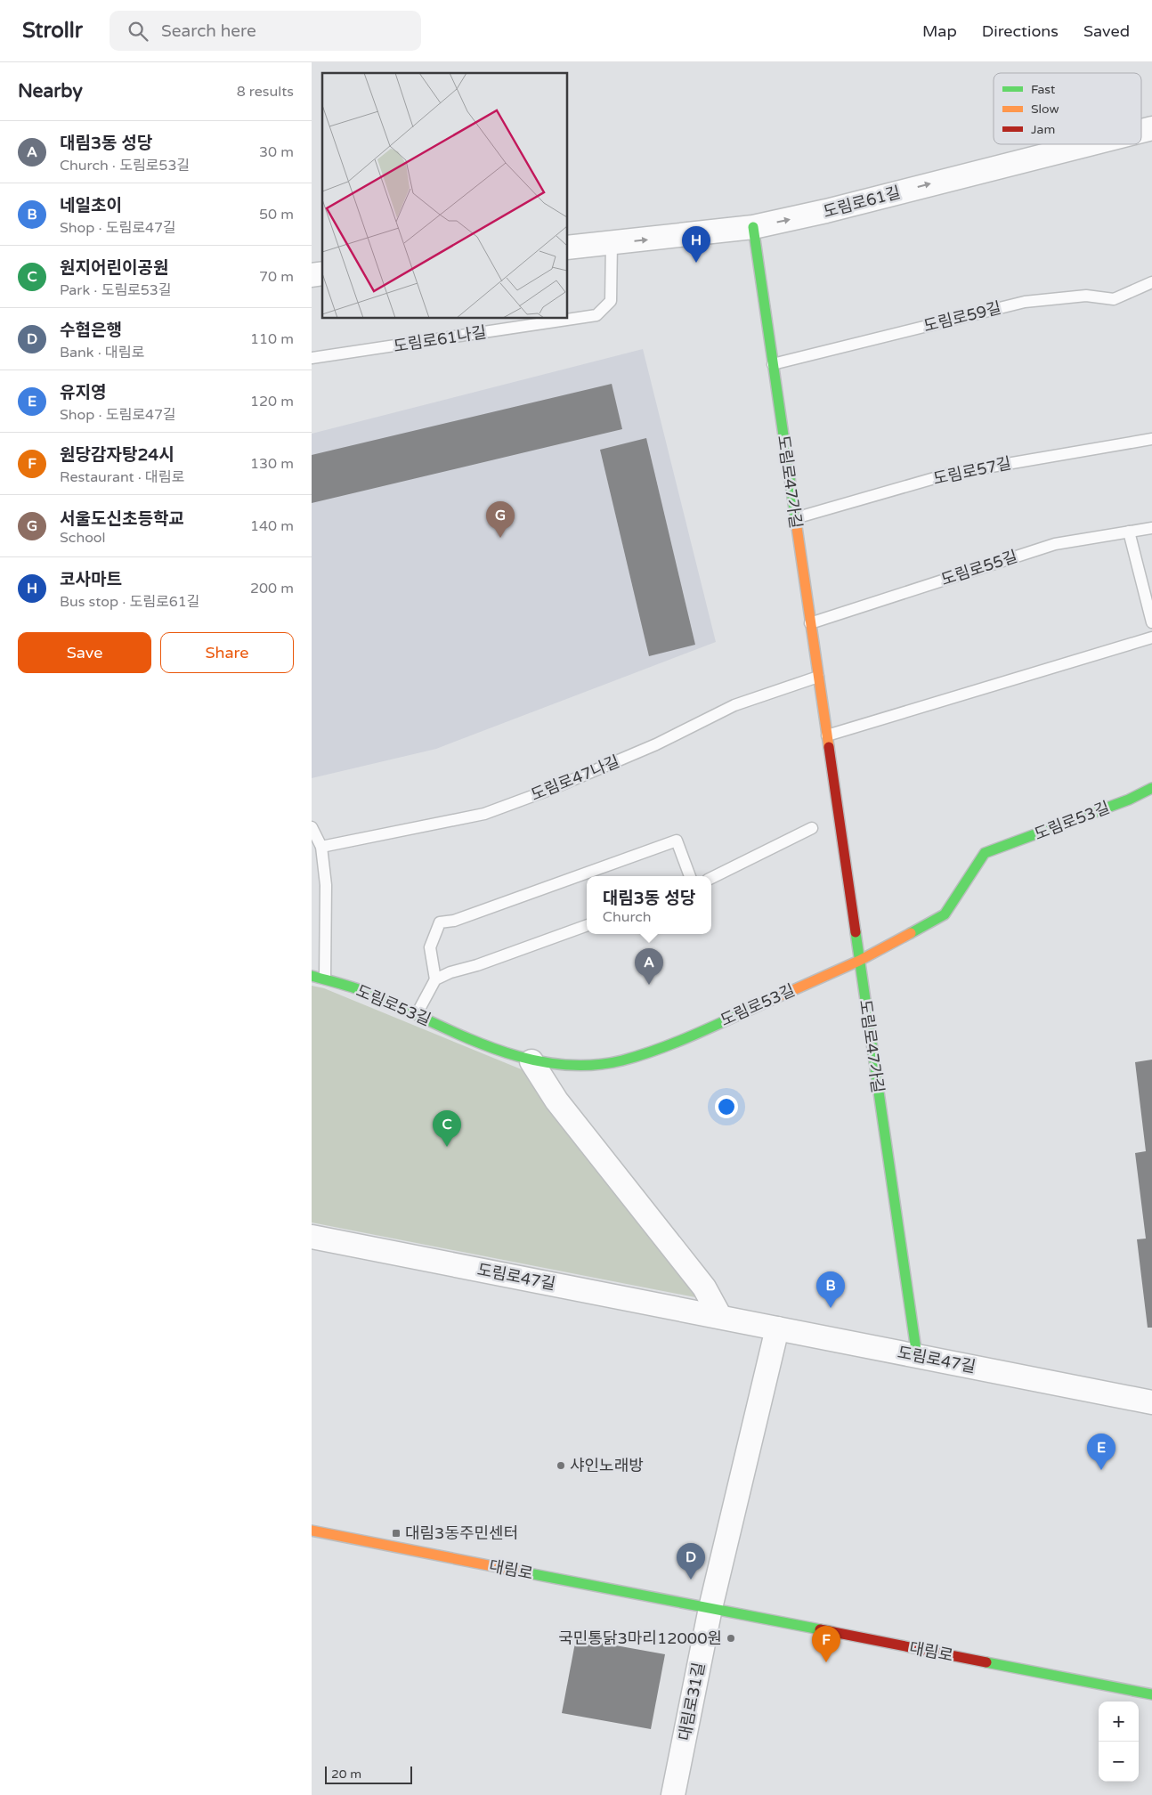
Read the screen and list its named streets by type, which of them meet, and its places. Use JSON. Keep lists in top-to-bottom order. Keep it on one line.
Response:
{"streets":{"street":["도림로61길","도림로47가길","도림로53길","도림로47길","대림로","대림로31길"],"lane":["도림로59길","도림로61나길","도림로57길","도림로55길","도림로47나길"]},"crossings":[["도림로61길","도림로61나길"],["도림로61길","도림로47가길"],["도림로59길","도림로47가길"],["도림로57길","도림로47가길"],["도림로47가길","도림로55길"],["도림로47가길","도림로47나길"],["도림로47가길","도림로53길"],["도림로47가길","도림로47길"],["대림로","대림로31길"]],"one_way":["도림로61길"],"places":{"other":["샤인노래방","국민통닭3마리12000원"],"transit":["대림3동주민센터"]},"legend":["Fast","Slow","Jam"],"scale_bar":"20 m","page":{"header":"Strollr","search":"Search here","nav":["Map","Directions","Saved"],"heading":["Nearby","8 results"],"list":[{"mark":"A","name":"대림3동 성당","note":"Church · 도림로53길","value":"30 m"},{"mark":"B","name":"네일초이","note":"Shop · 도림로47길","value":"50 m"},{"mark":"C","name":"원지어린이공원","note":"Park · 도림로53길","value":"70 m"},{"mark":"D","name":"수협은행","note":"Bank · 대림로","value":"110 m"},{"mark":"E","name":"유지영","note":"Shop · 도림로47길","value":"120 m"},{"mark":"F","name":"원당감자탕24시","note":"Restaurant · 대림로","value":"130 m"},{"mark":"G","name":"서울도신초등학교","note":"School","value":"140 m"},{"mark":"H","name":"코사마트","note":"Bus stop · 도림로61길","value":"200 m"}],"pins":["H","G","A","C","B","E","D","F"],"buttons":["Save","Share"],"popup":["대림3동 성당","Church"],"map_buttons":["+","−"],"scale":"20 m"}}
